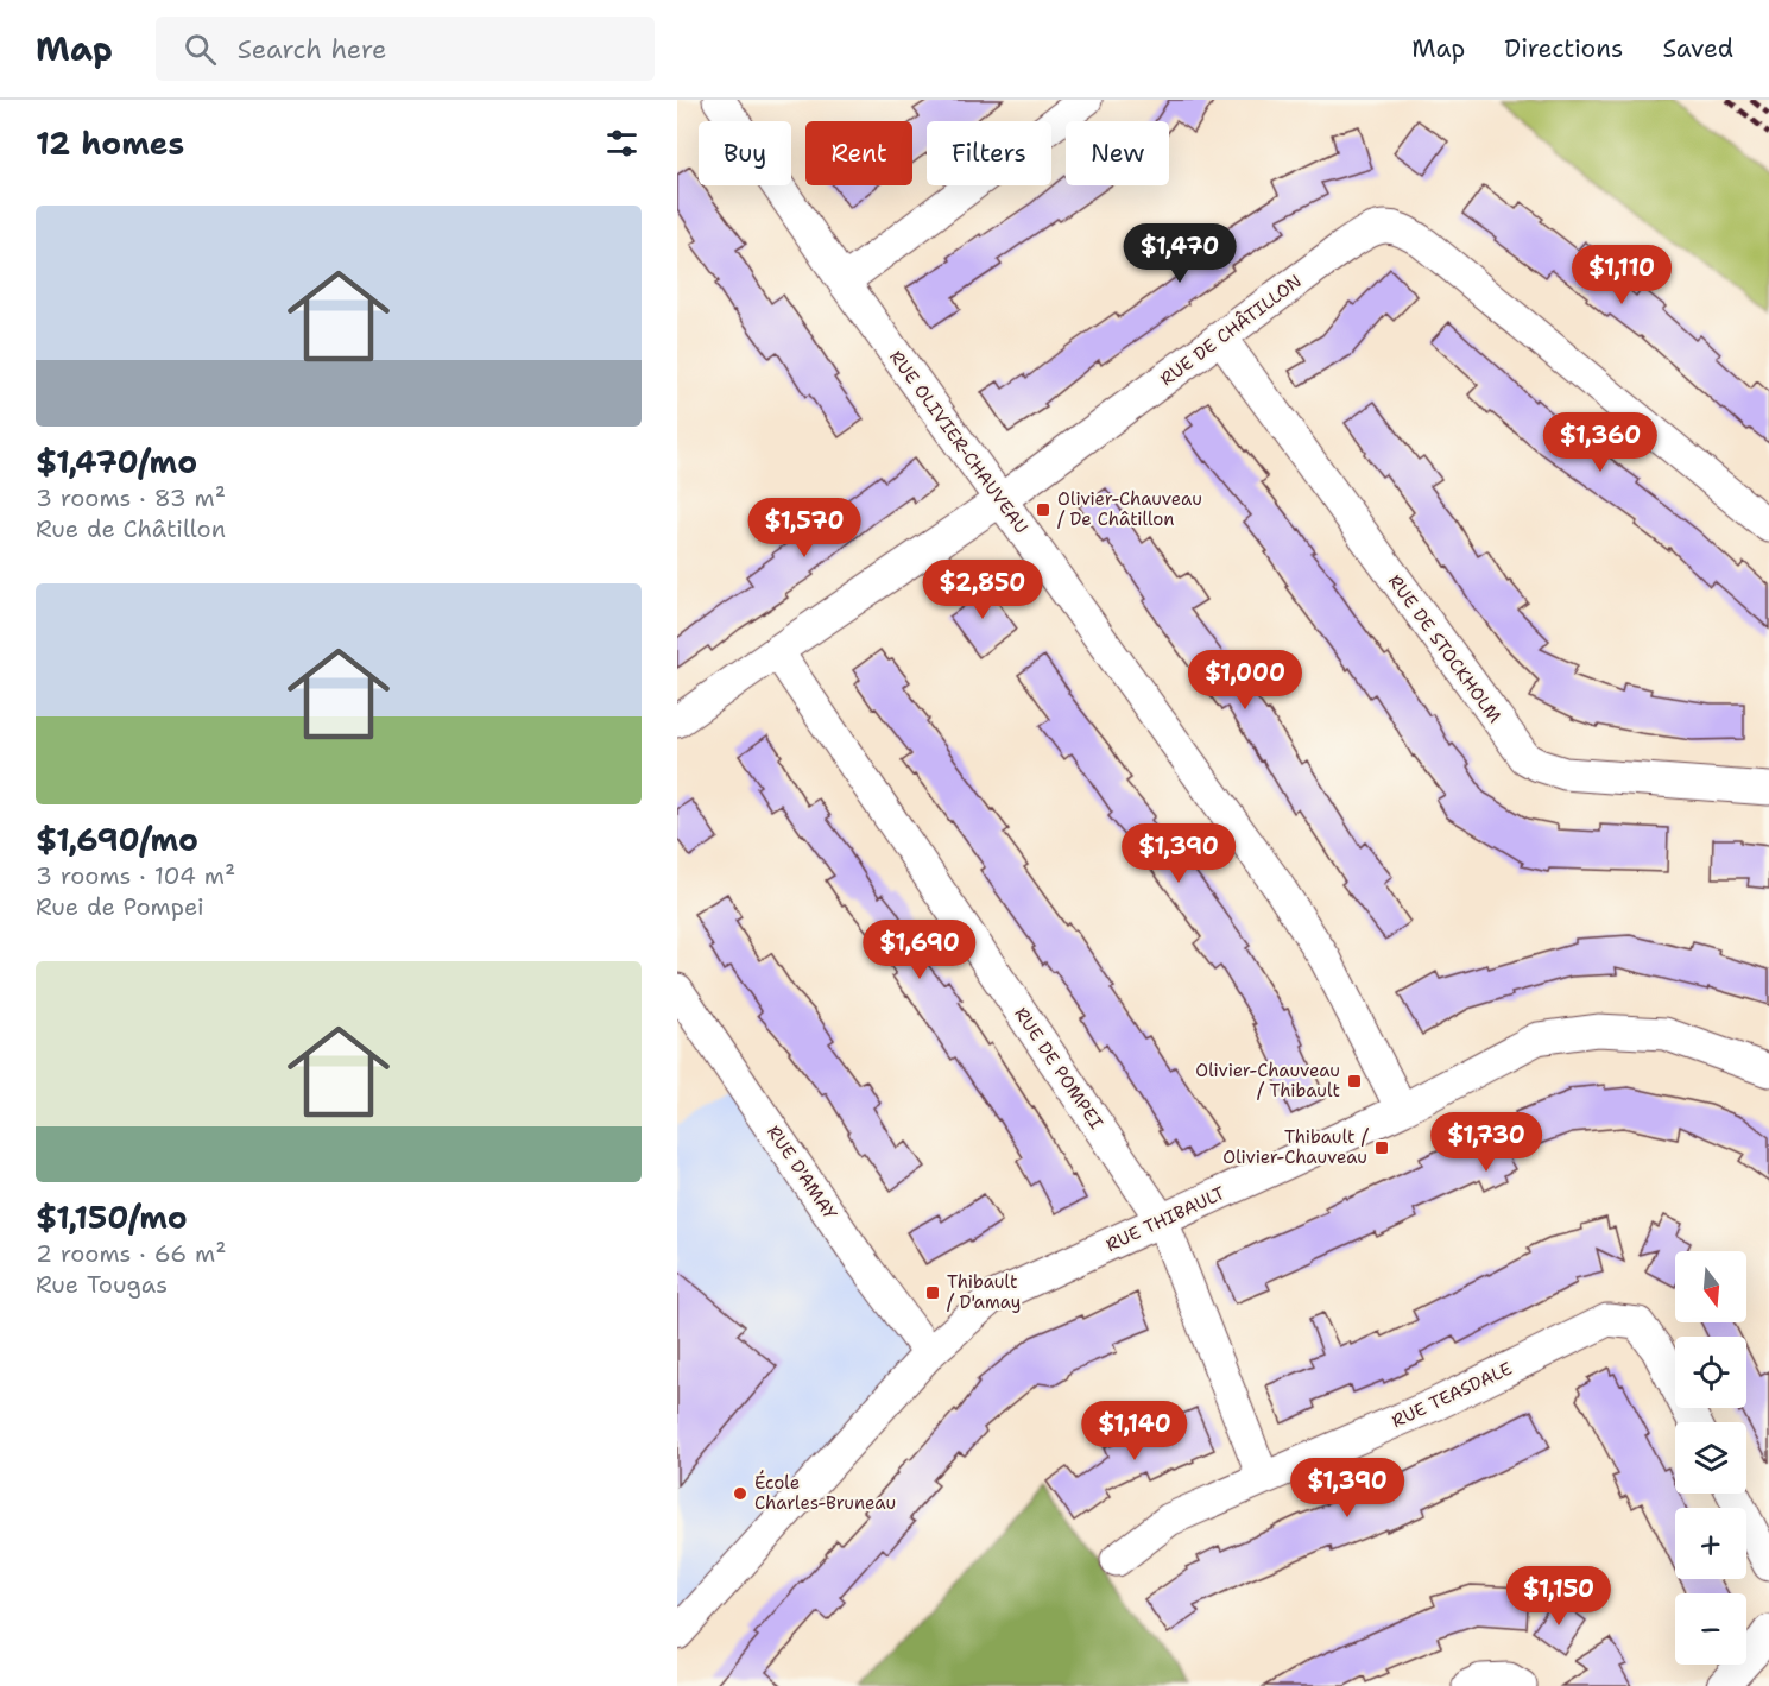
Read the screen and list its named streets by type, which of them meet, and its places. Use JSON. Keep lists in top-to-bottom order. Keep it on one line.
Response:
{"streets":{"street":["RUE DE CHÂTILLON","RUE OLIVIER-CHAUVEAU","RUE DE STOCKHOLM","RUE DE POMPEI","RUE D'AMAY","RUE THIBAULT","RUE TEASDALE"]},"crossings":[["RUE DE CHÂTILLON","RUE OLIVIER-CHAUVEAU"],["RUE DE CHÂTILLON","RUE DE STOCKHOLM"],["RUE DE CHÂTILLON","RUE DE POMPEI"],["RUE OLIVIER-CHAUVEAU","RUE THIBAULT"],["RUE DE POMPEI","RUE THIBAULT"],["RUE DE POMPEI","RUE TEASDALE"],["RUE D'AMAY","RUE THIBAULT"]],"places":{"transit":["Olivier-Chauveau / De Châtillon","Olivier-Chauveau / Thibault","Thibault / Olivier-Chauveau","Thibault / D'amay"],"other":["École Charles-Bruneau"]},"north":"bottom","page":{"header":"Map","search":"Search here","nav":["Map","Directions","Saved"],"heading":"12 homes","chip":["Buy","Rent","Filters","New"],"list":[{"name":"$1,470/mo","note":"3 rooms · 83 m² · Rue de Châtillon"},{"name":"$1,690/mo","note":"3 rooms · 104 m² · Rue de Pompei"},{"name":"$1,150/mo","note":"2 rooms · 66 m² · Rue Tougas"}],"price":["$1,470","$1,110","$1,360","$1,570","$2,850","$1,000","$1,390","$1,690","$1,730","$1,140","$1,390","$1,150"],"map_buttons":["+","−"]}}
